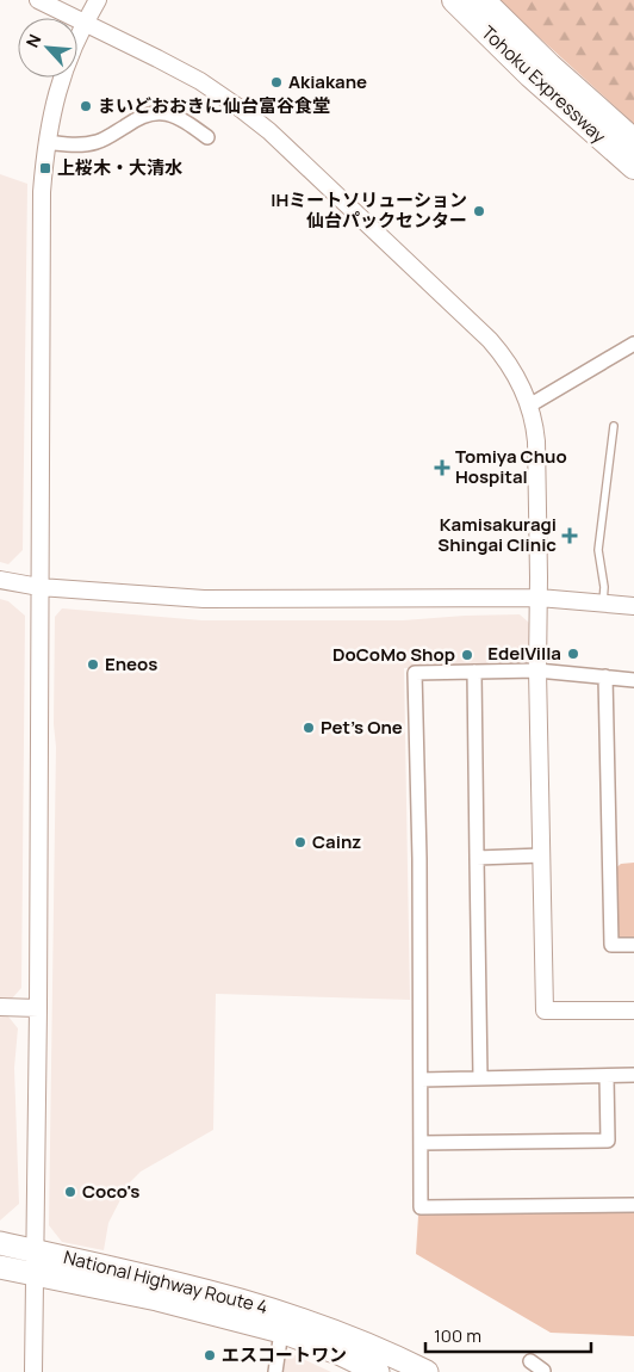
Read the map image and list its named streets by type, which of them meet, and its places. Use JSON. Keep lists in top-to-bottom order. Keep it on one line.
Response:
{"streets":{"highway":["Tohoku Expressway","National Highway Route 4"]},"places":{"other":["Akiakane","まいどおおきに仙台富谷食堂","IHミートソリューション 仙台パックセンター","EdelVilla","DoCoMo Shop","Eneos","Pet's One","Cainz","Coco's","エスコートワン"],"transit":["上桜木・大清水"],"health":["Tomiya Chuo Hospital","Kamisakuragi Shingai Clinic"]},"scale_bar":"100 m","north":"top left"}
